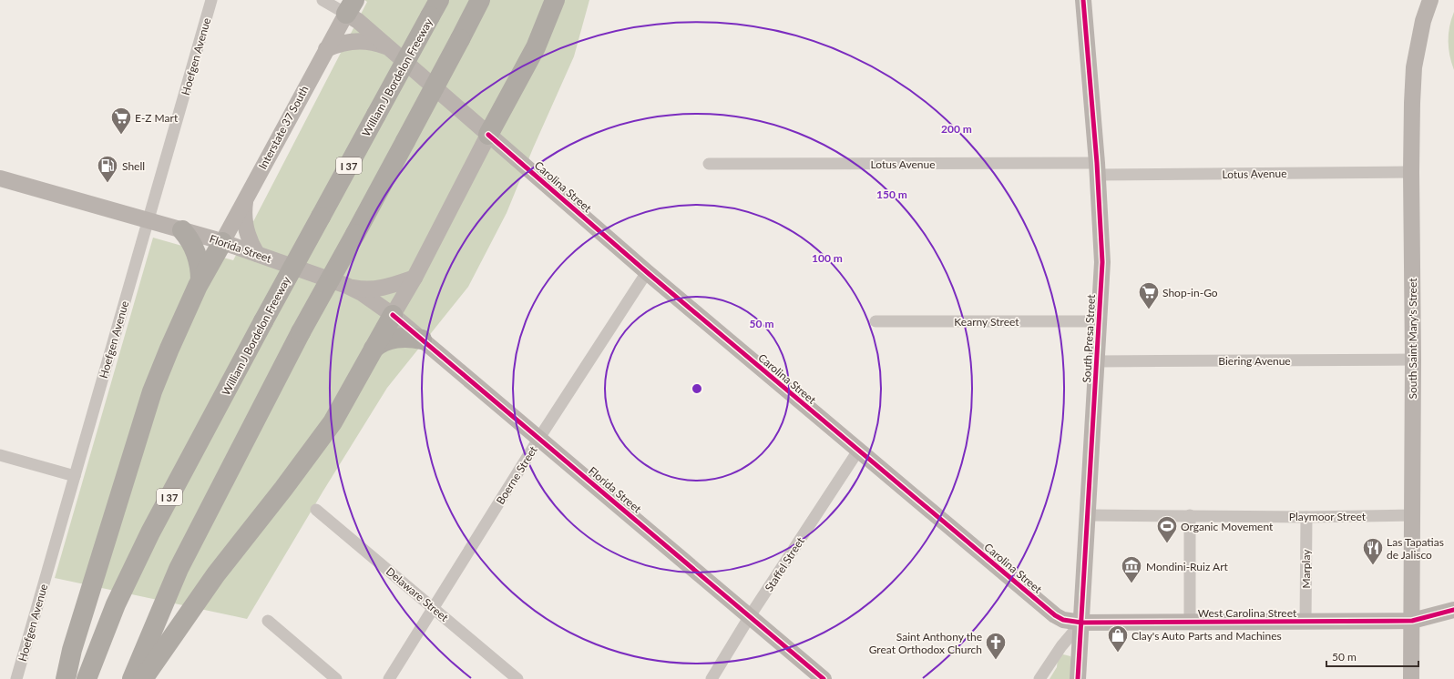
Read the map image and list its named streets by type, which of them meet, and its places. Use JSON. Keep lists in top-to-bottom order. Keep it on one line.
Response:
{"streets":{"highway":["William J Bordelon Freeway","I 37"],"street":["Hoefgen Avenue","Interstate 37 South","Lotus Avenue","Carolina Street","Florida Street","Kearny Street","South Presa Street","South Saint Mary's Street","Biering Avenue","Boerne Street","Playmoor Street","Staffel Street","Marplay","Delaware Street","West Carolina Street"]},"crossings":[["Hoefgen Avenue","Florida Street"],["Interstate 37 South","Carolina Street"],["Interstate 37 South","Florida Street"],["Lotus Avenue","South Presa Street"],["Lotus Avenue","South Saint Mary's Street"],["Carolina Street","South Presa Street"],["Carolina Street","Boerne Street"],["Carolina Street","Staffel Street"],["Carolina Street","West Carolina Street"],["Florida Street","Boerne Street"],["Florida Street","Staffel Street"],["Kearny Street","South Presa Street"],["South Presa Street","Biering Avenue"],["South Presa Street","Playmoor Street"],["South Presa Street","West Carolina Street"],["South Saint Mary's Street","Biering Avenue"],["South Saint Mary's Street","Playmoor Street"],["South Saint Mary's Street","West Carolina Street"],["Boerne Street","Delaware Street"],["Playmoor Street","Marplay"],["Marplay","West Carolina Street"]],"places":{"supermarket":["E-Z Mart","Shop-in-Go"],"fuel station":["Shell"],"sports":["Organic Movement"],"restaurant":["Las Tapatias de Jalisco"],"museum":["Mondini-Ruiz Art"],"shop":["Clay's Auto Parts and Machines"],"church":["Saint Anthony the Great Orthodox Church"]},"scale_bar":"50 m","rings":["200 m","150 m","100 m","50 m"]}
